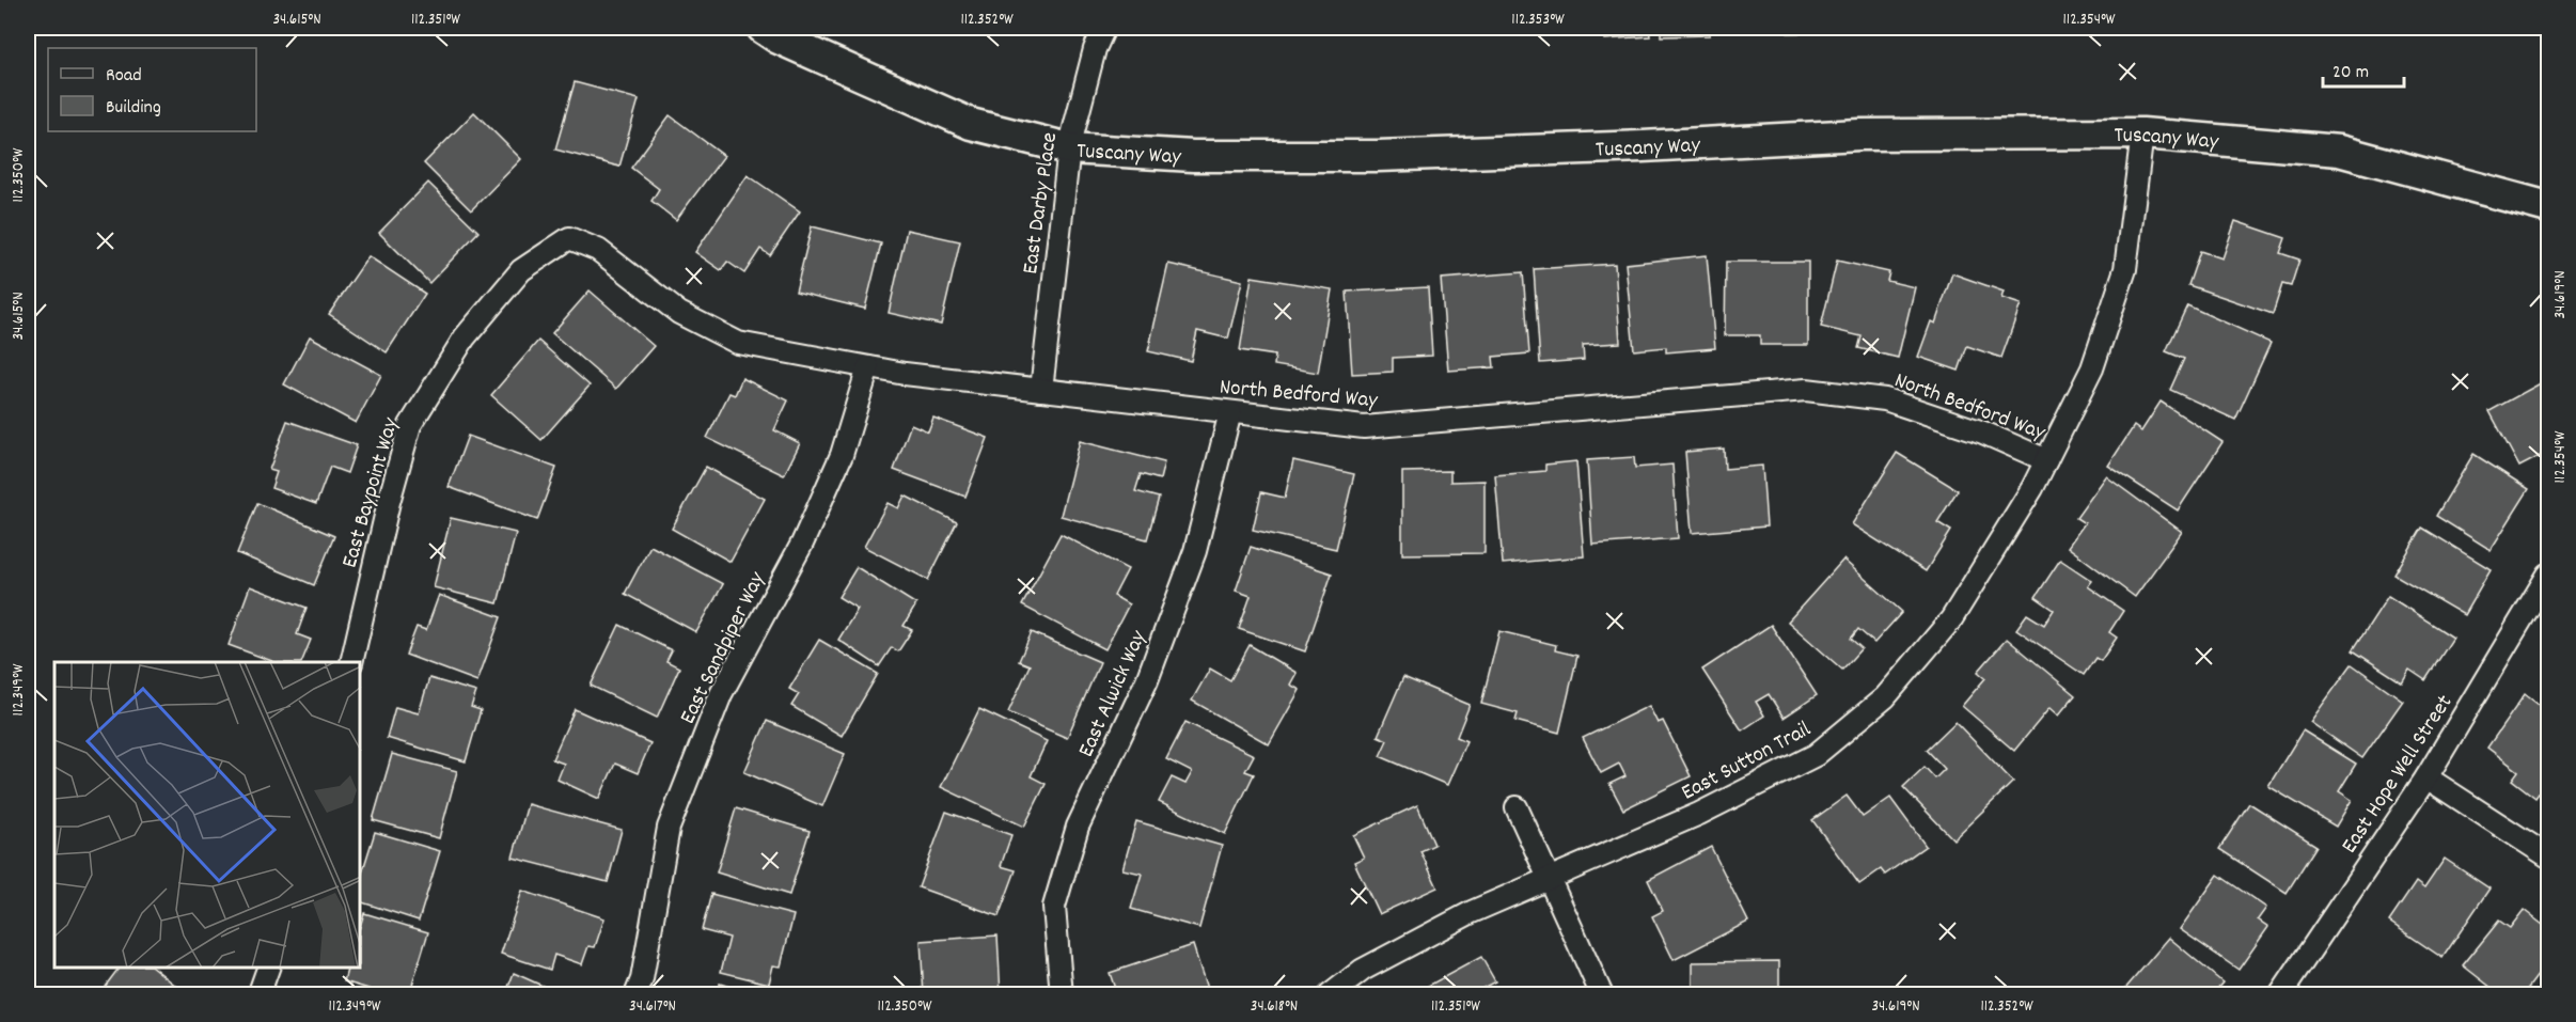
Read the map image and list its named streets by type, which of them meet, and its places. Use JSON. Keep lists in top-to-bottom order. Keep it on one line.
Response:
{"streets":{"street":["Tuscany Way","East Darby Place","North Bedford Way","East Baypoint Way","East Sandpiper Way","East Alwick Way","East Sutton Trail","East Hope Well Street"]},"crossings":[["Tuscany Way","East Darby Place"],["Tuscany Way","East Sutton Trail"],["East Darby Place","North Bedford Way"],["North Bedford Way","East Baypoint Way"],["North Bedford Way","East Sandpiper Way"],["North Bedford Way","East Alwick Way"],["North Bedford Way","East Sutton Trail"]],"legend":["Road","Building"],"scale_bar":"20 m","coordinates":["34.615°N","112.351°W","112.352°W","112.353°W","112.354°W","112.350°W","34.619°N","112.349°W","34.617°N","34.618°N"]}
